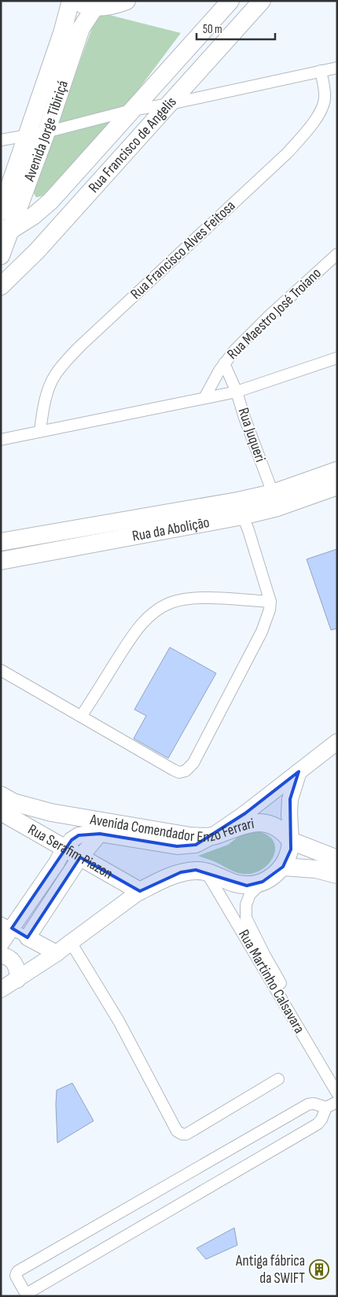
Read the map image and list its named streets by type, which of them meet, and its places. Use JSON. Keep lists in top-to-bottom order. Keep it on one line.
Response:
{"streets":{"main road":["Avenida Jorge Tibiriçá","Rua Francisco de Angelis","Rua da Abolição","Avenida Comendador Enzo Ferrari","Rua Serafim Piazon"],"street":["Rua Francisco Alves Feitosa","Rua Maestro José Troiano","Rua Juqueri","Rua Martinho Calsavara"]},"crossings":[["Avenida Jorge Tibiriçá","Rua Francisco de Angelis"],["Rua Maestro José Troiano","Rua Juqueri"],["Rua Juqueri","Rua da Abolição"]],"places":{"building":["Antiga fábrica da SWIFT"]},"scale_bar":"50 m"}
